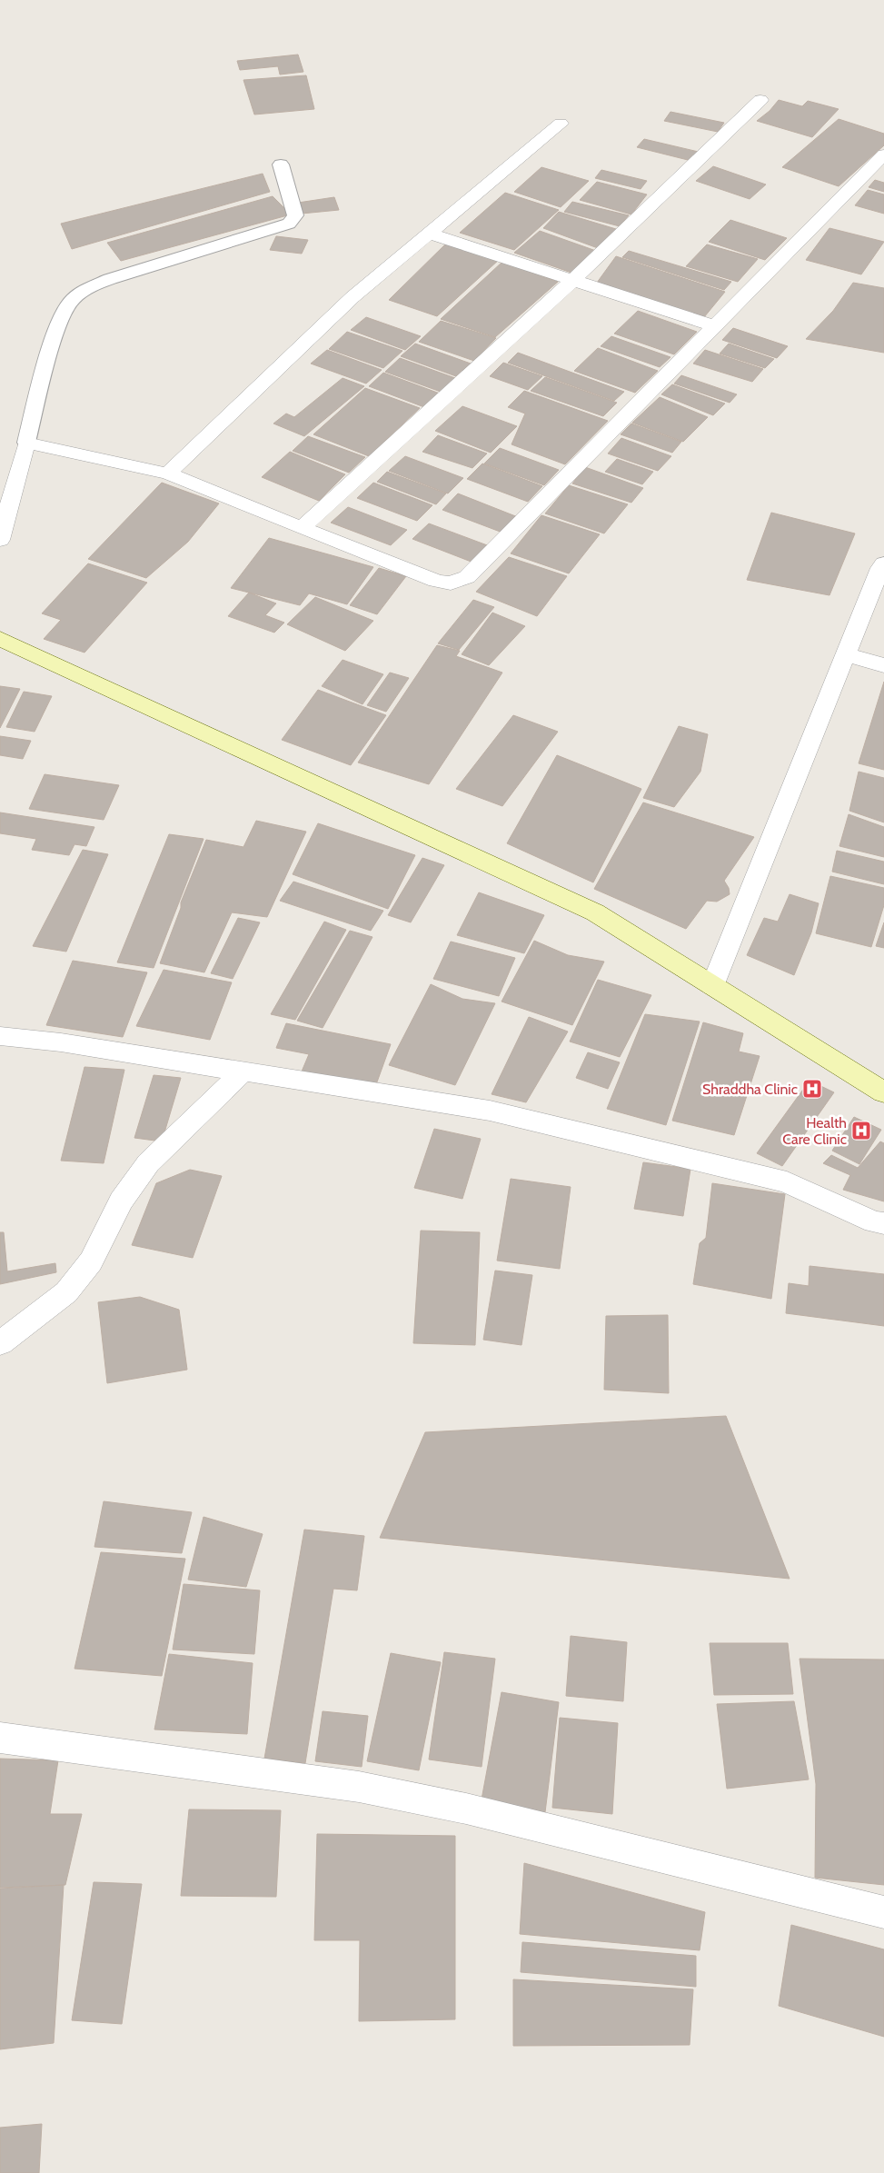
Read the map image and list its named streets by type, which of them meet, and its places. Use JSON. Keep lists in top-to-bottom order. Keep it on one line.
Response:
{"places":{"hospital":["Shraddha Clinic","Health Care Clinic"]}}
